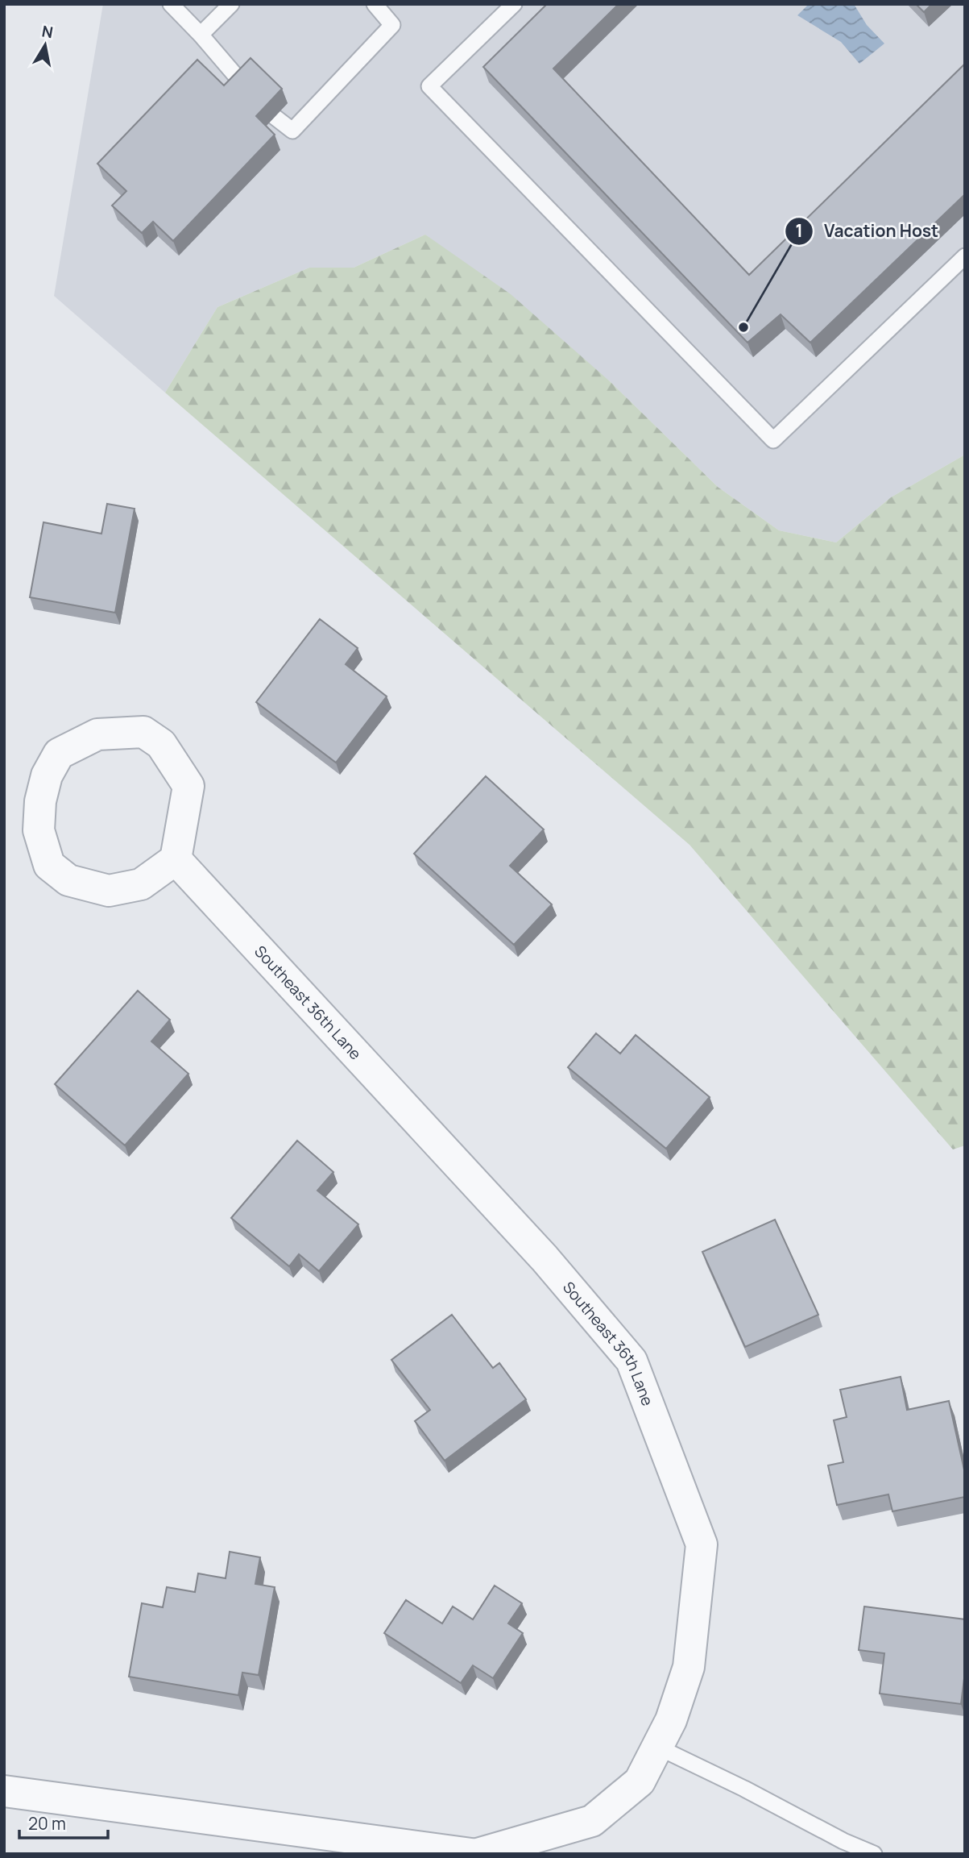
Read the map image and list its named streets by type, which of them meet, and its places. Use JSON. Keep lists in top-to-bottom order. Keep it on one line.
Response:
{"streets":{"street":["Southeast 36th Lane"]},"places":["Vacation Host"],"scale_bar":"20 m","north":"top"}
